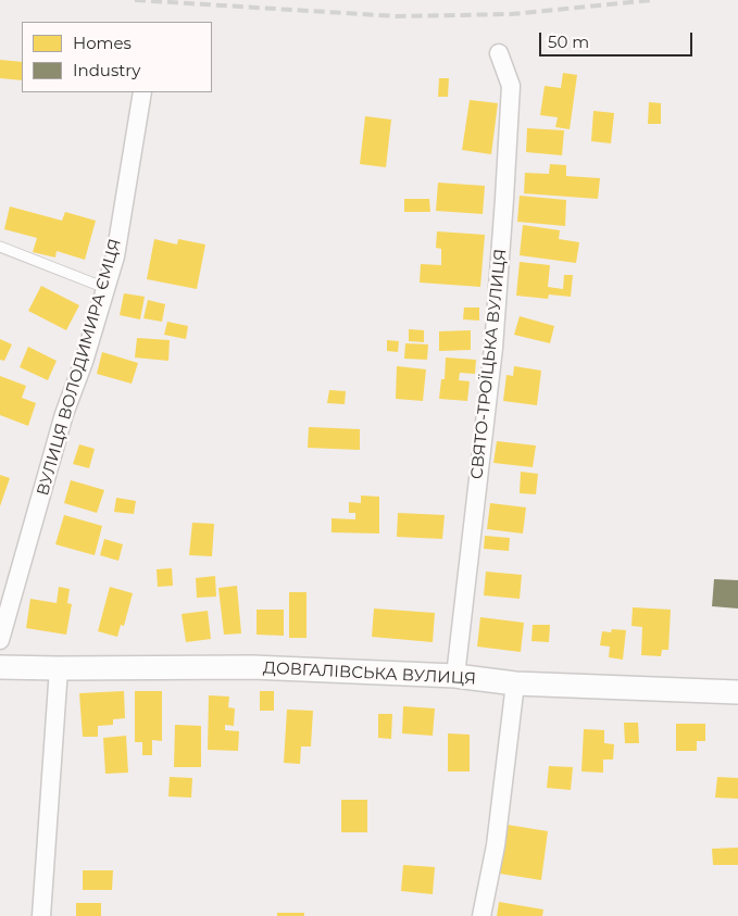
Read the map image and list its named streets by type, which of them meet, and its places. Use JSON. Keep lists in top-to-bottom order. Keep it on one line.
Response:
{"streets":{"street":["СВЯТО-ТРОЇЦЬКА ВУЛИЦЯ","ВУЛИЦЯ ВОЛОДИМИРА ЄМЦЯ","ДОВГАЛІВСЬКА ВУЛИЦЯ"]},"crossings":[["СВЯТО-ТРОЇЦЬКА ВУЛИЦЯ","ДОВГАЛІВСЬКА ВУЛИЦЯ"]],"legend":["Homes","Industry"],"scale_bar":"50 m"}
